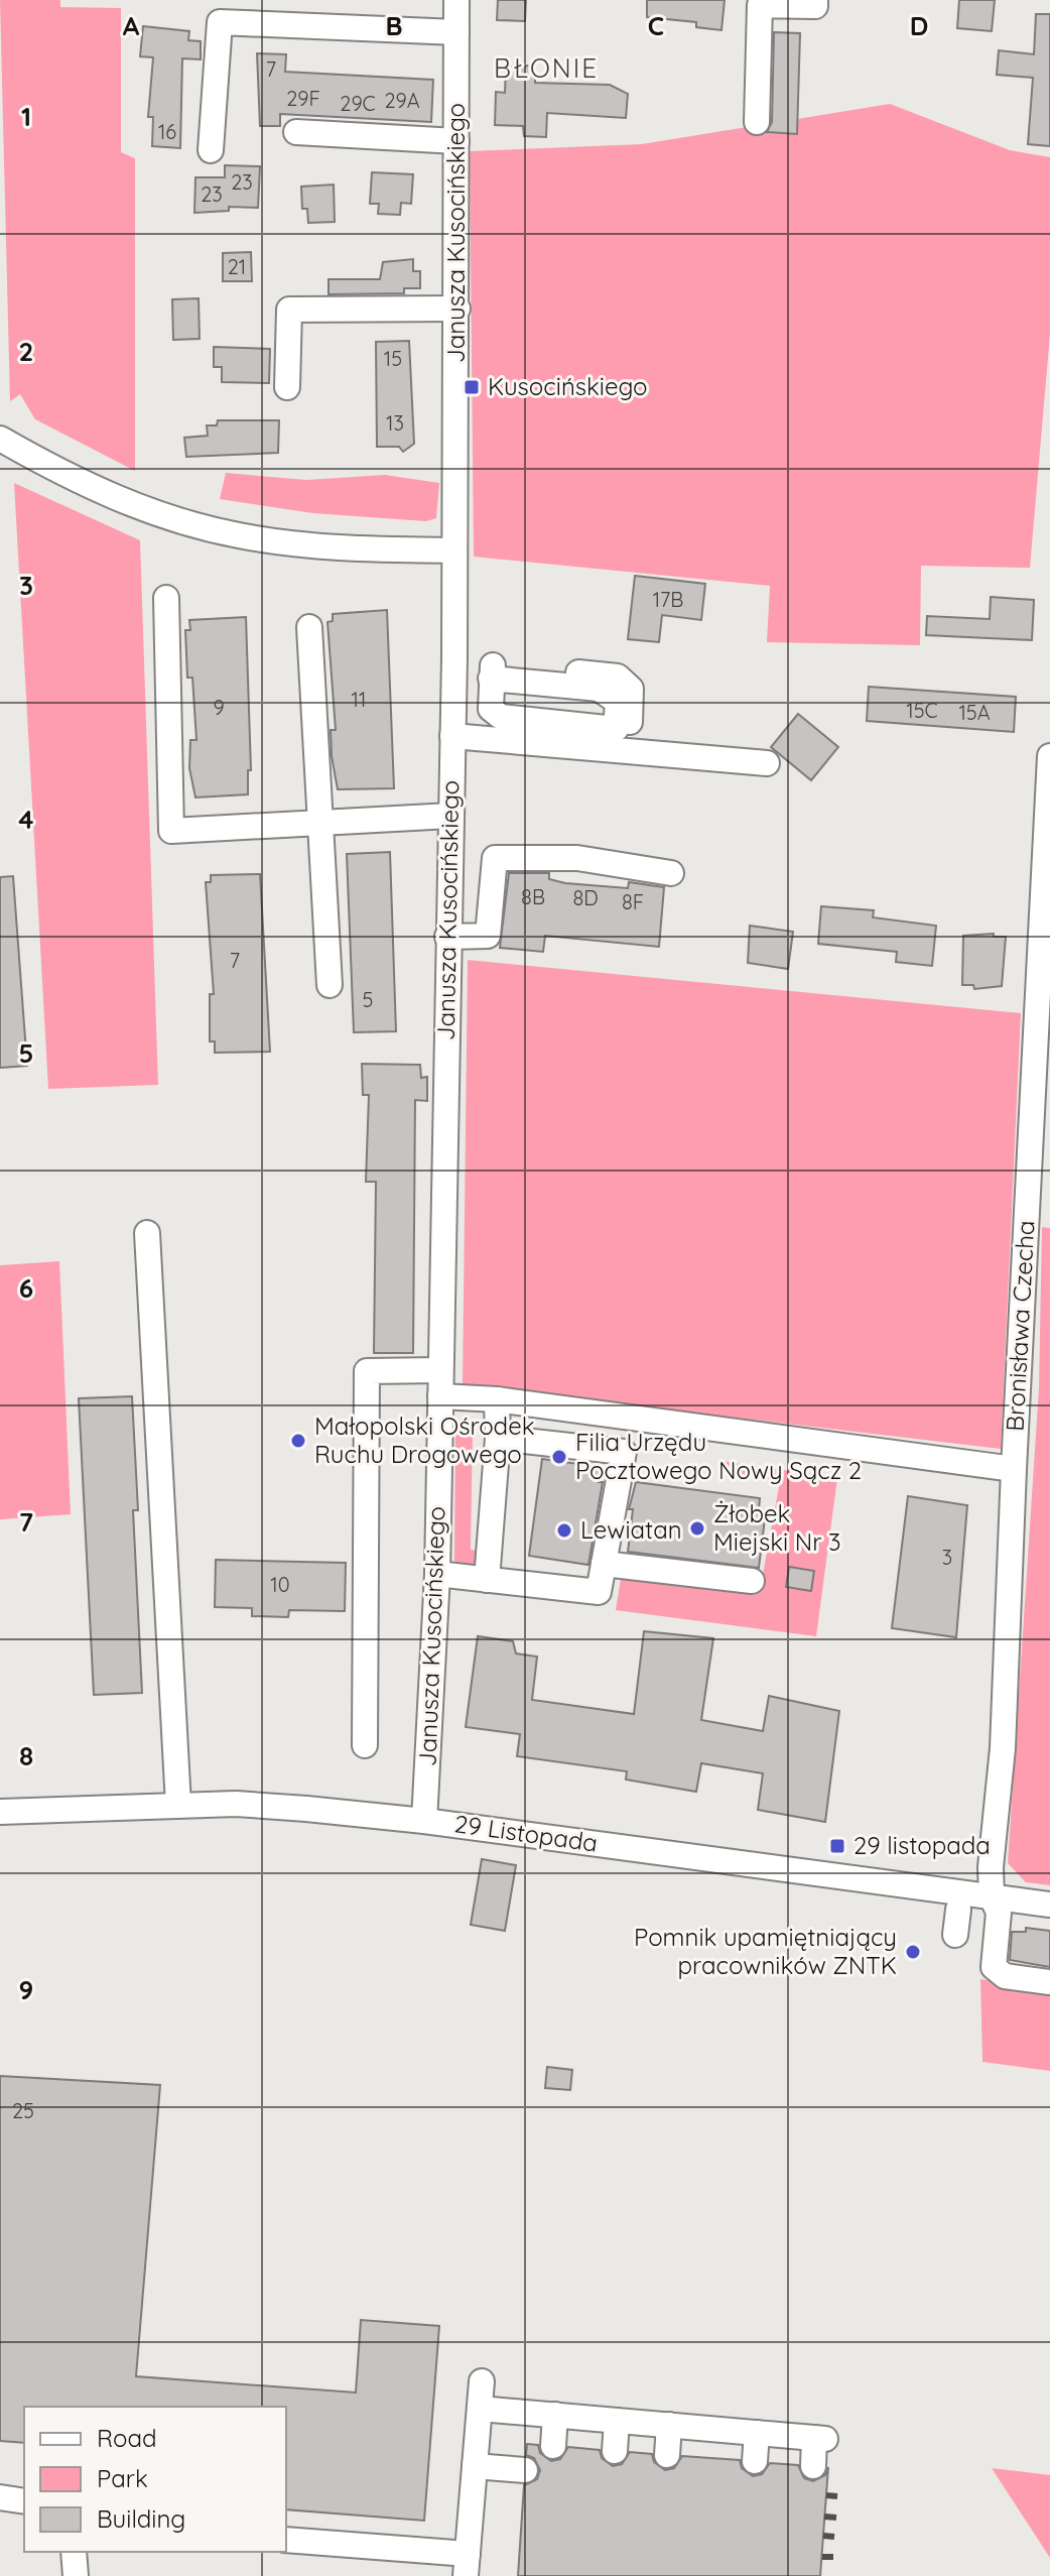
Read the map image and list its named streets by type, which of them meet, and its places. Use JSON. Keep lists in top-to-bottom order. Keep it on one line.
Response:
{"streets":{"street":["Janusza Kusocińskiego","Bronisława Czecha","29 Listopada"]},"crossings":[["Janusza Kusocińskiego","29 Listopada"],["Bronisława Czecha","29 Listopada"]],"districts":["BŁONIE"],"places":{"transit":["Kusocińskiego","29 listopada"],"other":["Małopolski Ośrodek Ruchu Drogowego","Filia Urzędu Pocztowego Nowy Sącz 2","Żłobek Miejski Nr 3","Lewiatan","Pomnik upamiętniający pracowników ZNTK"]},"house_numbers":["7","29F","29A","29C","16","23","23","21","15","13","17B","11","9","15C","15A","8B","8D","8F","7","5","3","10","25"],"legend":["Road","Park","Building"],"grid":{"columns":["A","B","C","D"],"rows":["1","2","3","4","5","6","7","8","9"]}}
